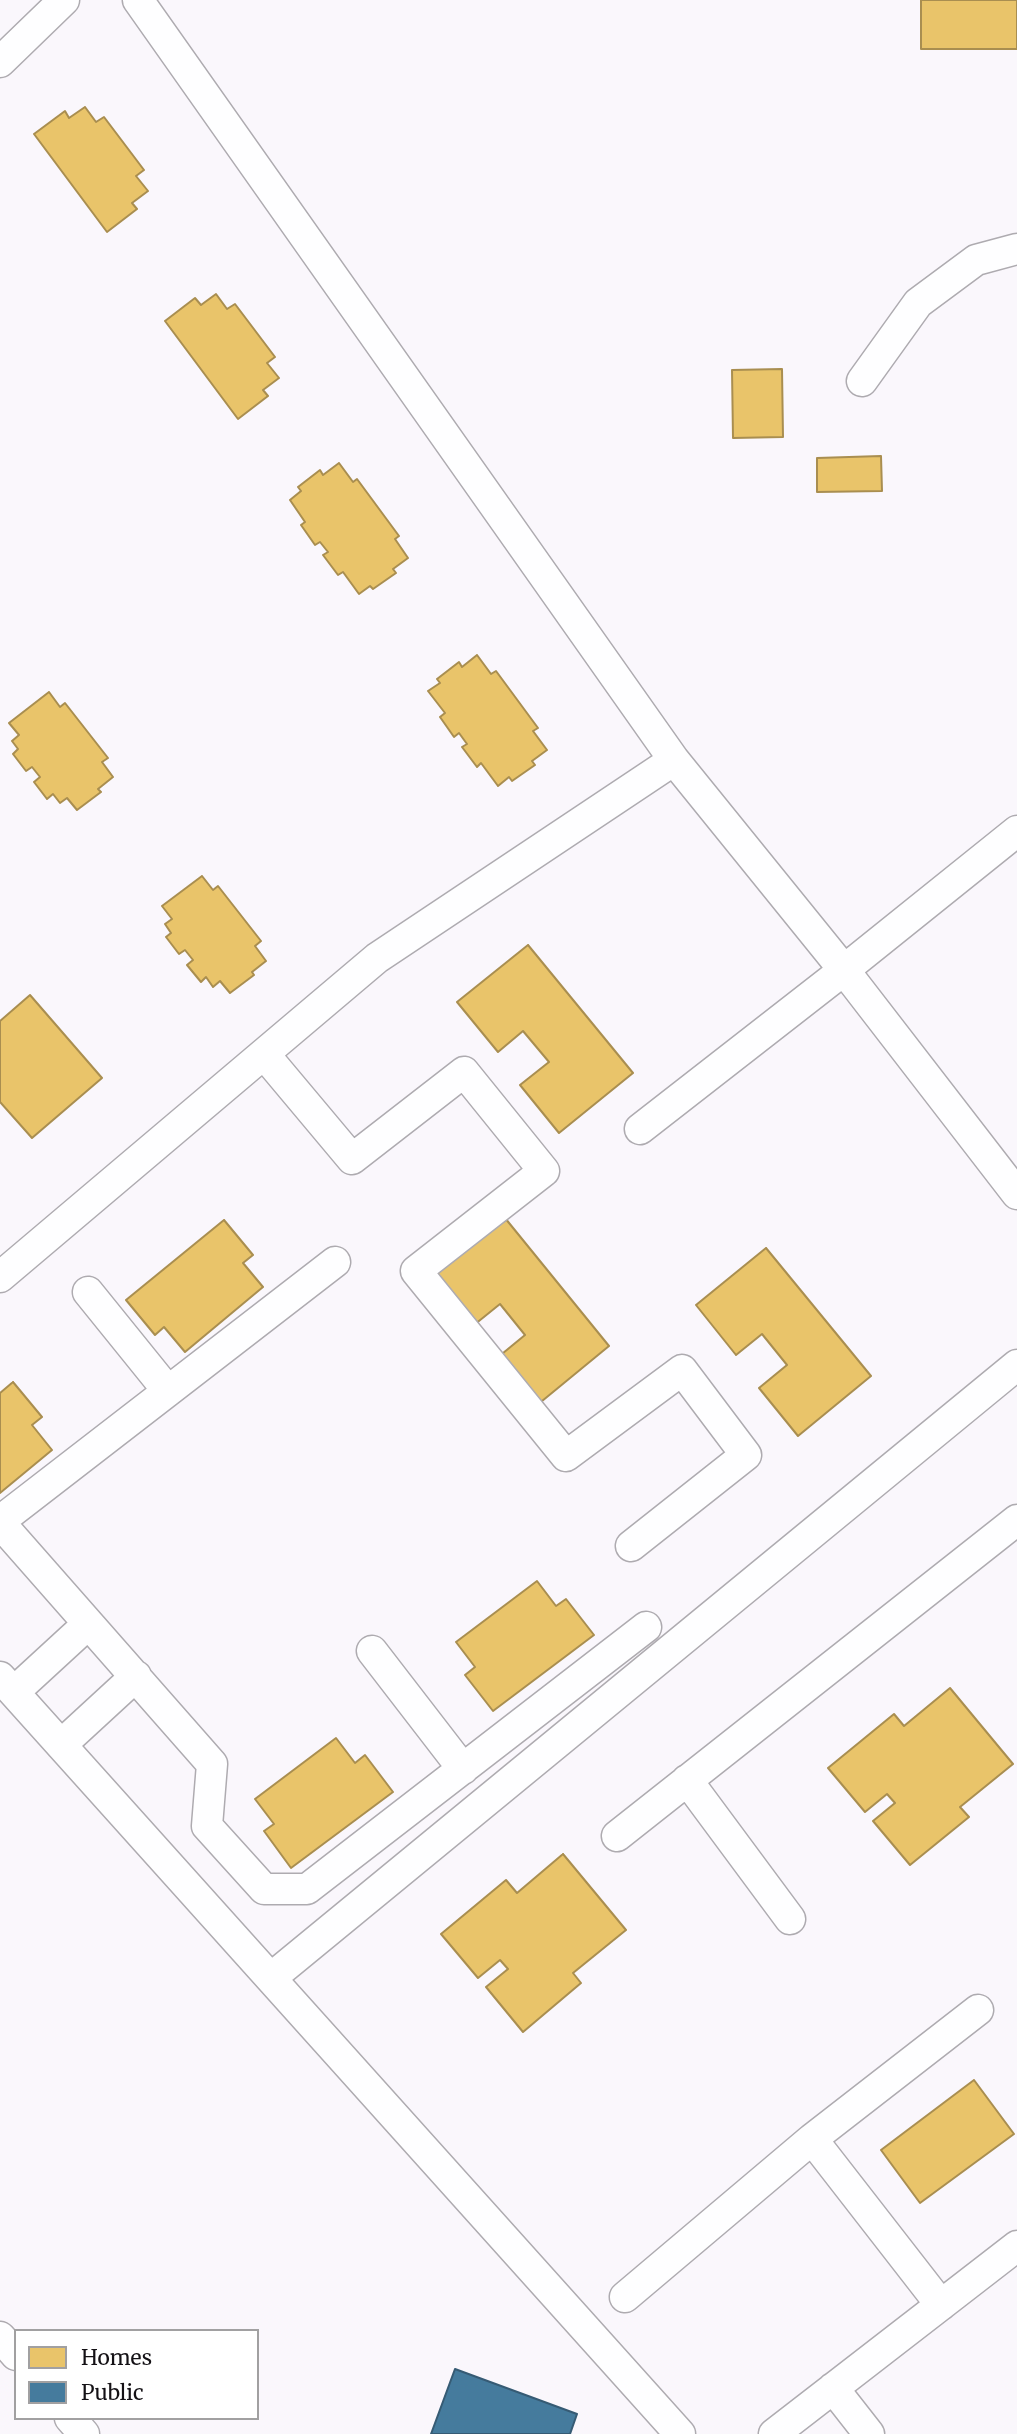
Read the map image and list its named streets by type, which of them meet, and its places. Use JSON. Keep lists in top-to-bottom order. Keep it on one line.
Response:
{"legend":["Homes","Public"]}
